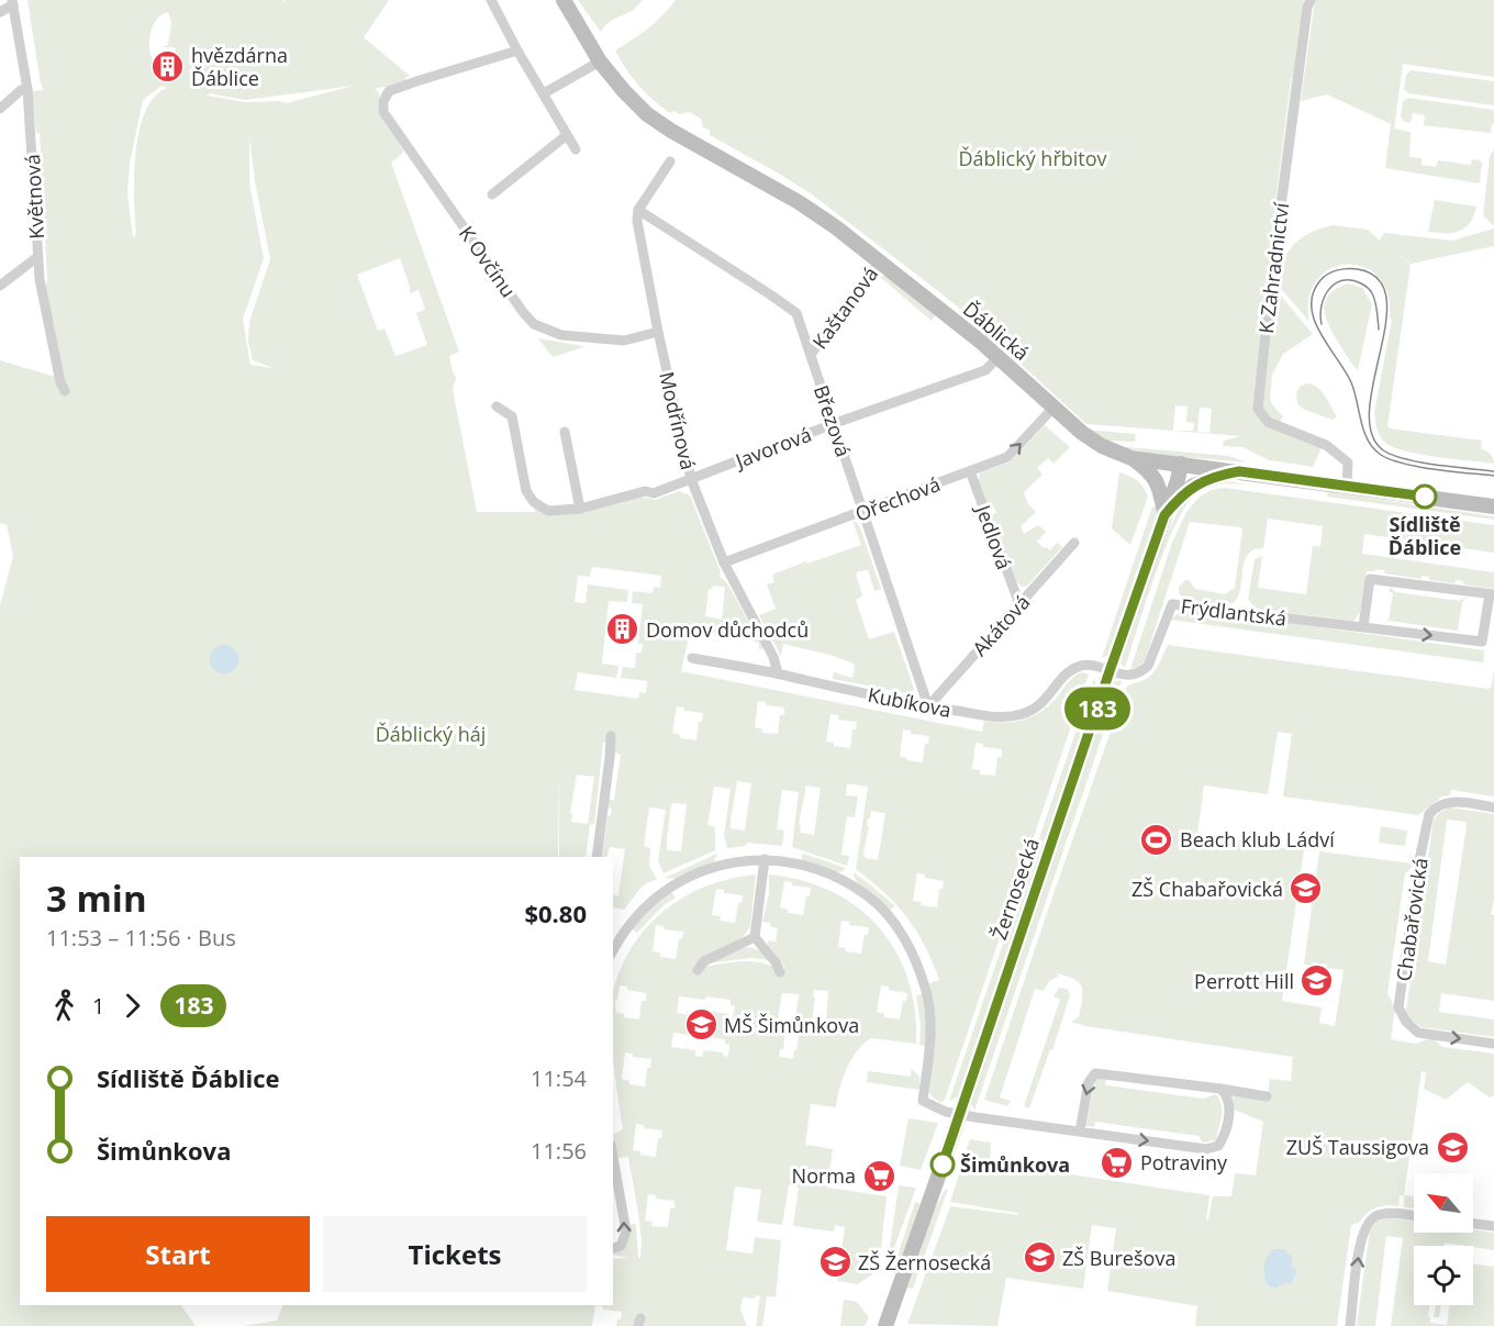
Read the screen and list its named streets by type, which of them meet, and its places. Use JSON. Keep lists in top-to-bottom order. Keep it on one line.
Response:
{"streets":{"main road":["Ďáblická","Žernosecká"],"street":["Květnová","K Ovčínu","K Zahradnictví","Kaštanová","Modřínová","Březová","Javorová","Ořechová","Jedlová","Frýdlantská","Akátová","Kubíkova","Chabařovická"]},"crossings":[["K Ovčínu","Modřínová"],["K Zahradnictví","Ďáblická"],["Kaštanová","Ďáblická"],["Kaštanová","Březová"],["Ďáblická","Javorová"],["Ďáblická","Ořechová"],["Ďáblická","Žernosecká"],["Modřínová","Březová"],["Modřínová","Javorová"],["Modřínová","Ořechová"],["Modřínová","Kubíkova"],["Březová","Javorová"],["Březová","Ořechová"],["Březová","Akátová"],["Březová","Kubíkova"],["Ořechová","Jedlová"],["Jedlová","Akátová"],["Frýdlantská","Kubíkova"],["Frýdlantská","Žernosecká"],["Akátová","Kubíkova"],["Kubíkova","Žernosecká"]],"parks":["Ďáblický hřbitov","Ďáblický háj"],"places":{"building":["hvězdárna Ďáblice","Domov důchodců"],"other":["Sídliště Ďáblice","Šimůnkova"],"sports":["Beach klub Ládví"],"school or university":["ZŠ Chabařovická","Perrott Hill","MŠ Šimůnkova","ZUŠ Taussigova","ZŠ Burešova","ZŠ Žernosecká"],"supermarket":["Potraviny","Norma"]},"lines":["bus line 183"],"north":"top left","page":{"on_map":"183","heading":["3 min","11:53 – 11:56 · Bus","$0.80"],"legs":["1","183"],"list":[{"name":"Sídliště Ďáblice","value":"11:54"},{"name":"Šimůnkova","value":"11:56"}],"buttons":["Start","Tickets"]}}
